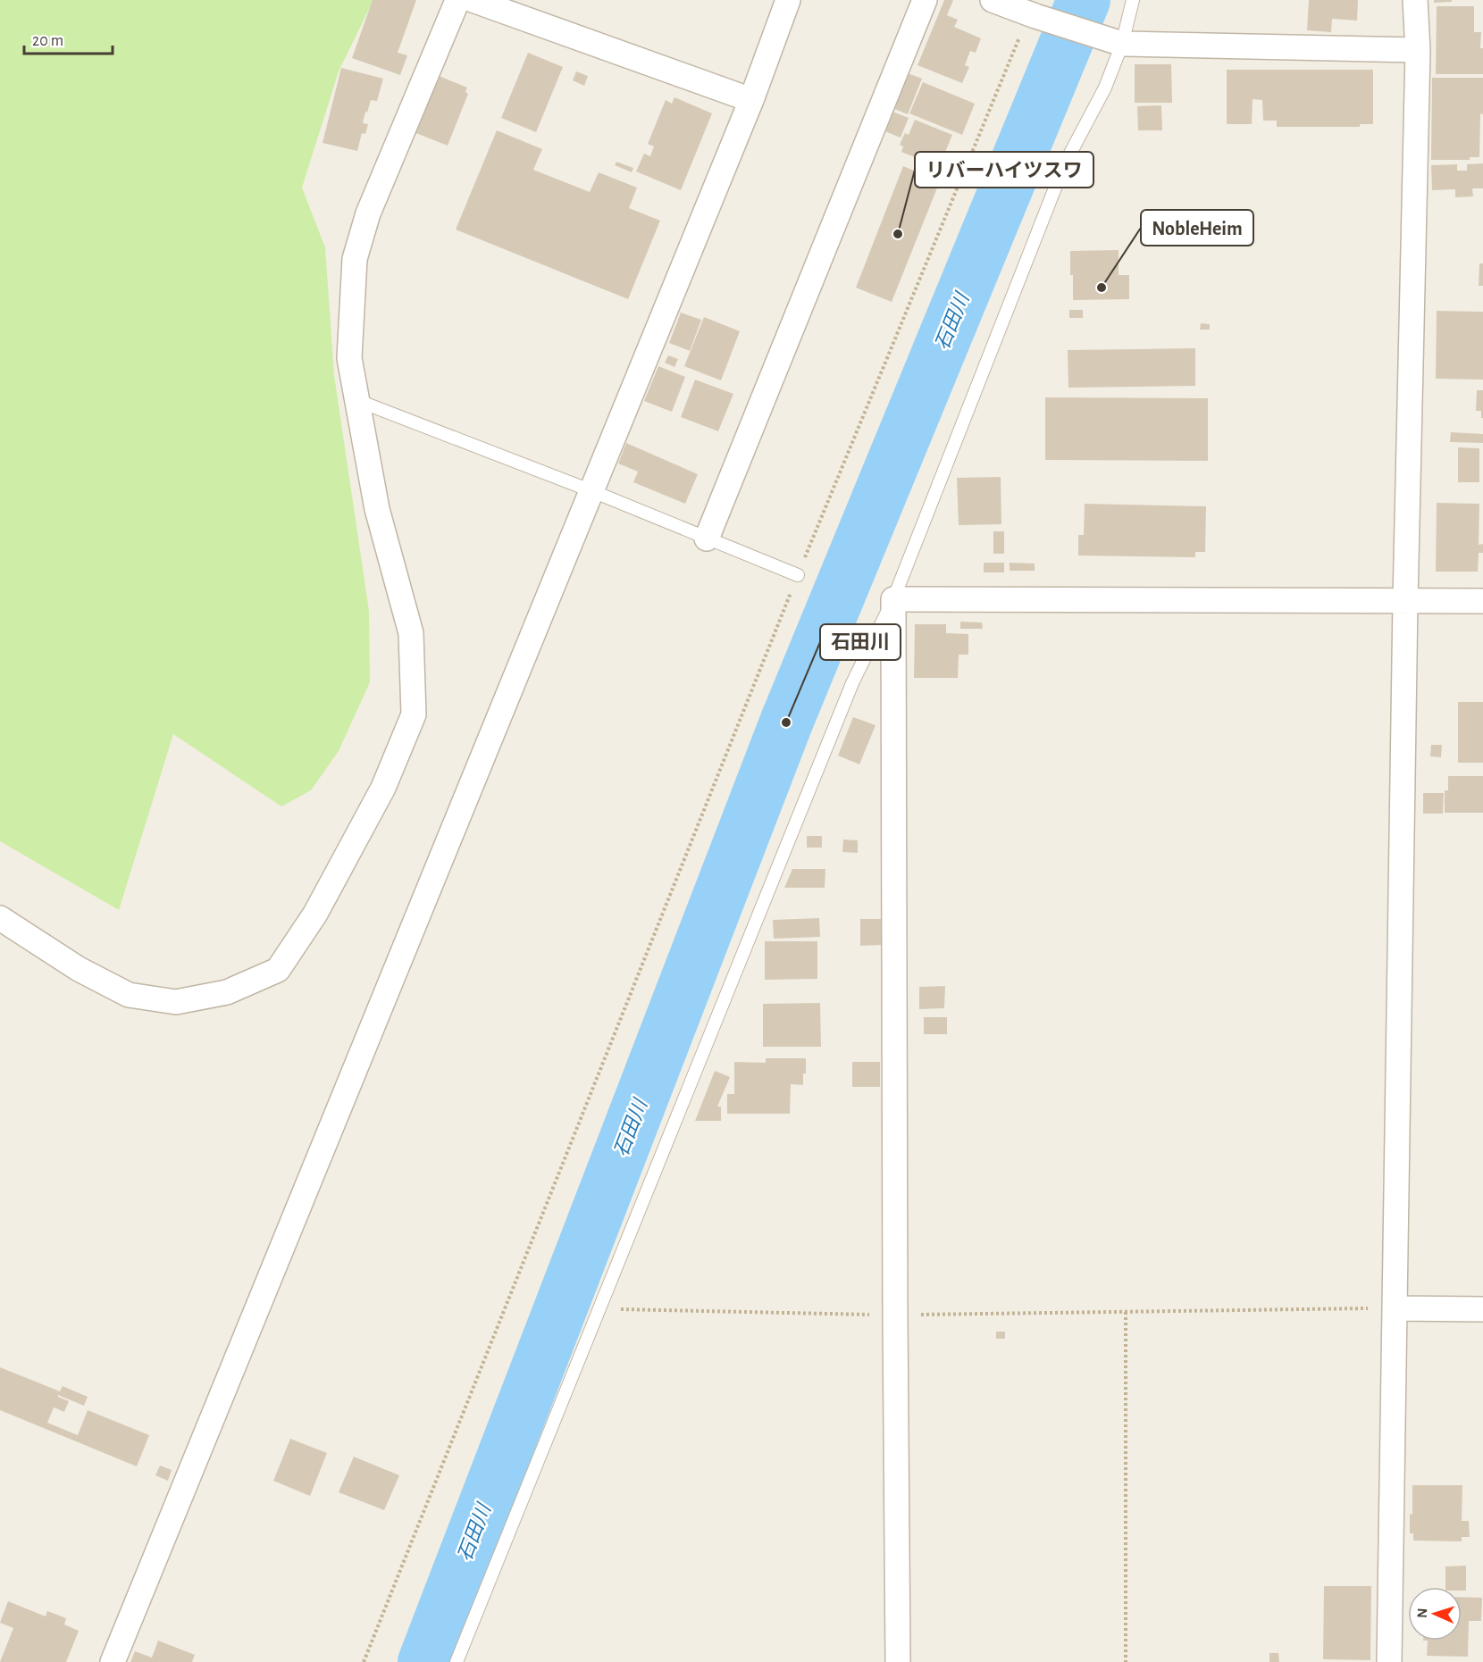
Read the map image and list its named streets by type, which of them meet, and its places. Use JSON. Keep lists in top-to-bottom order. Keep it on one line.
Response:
{"water":["石田川"],"places":["リバーハイツスワ","NobleHeim","石田川"],"scale_bar":"20 m","north":"left"}
